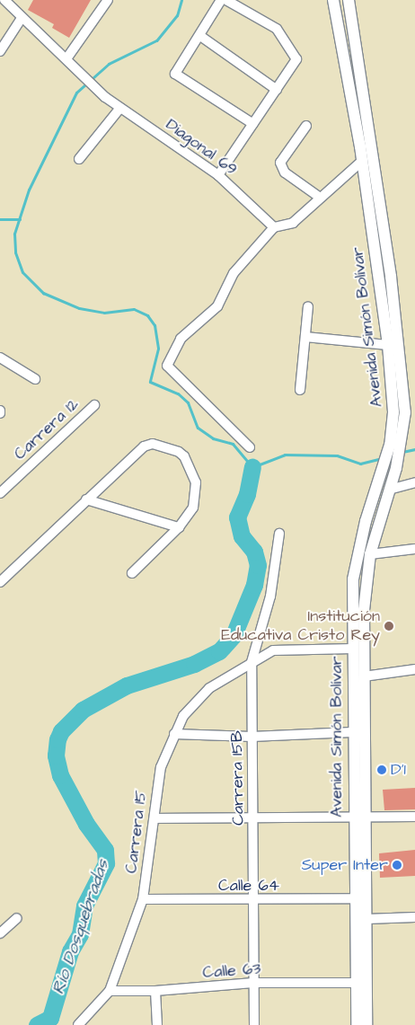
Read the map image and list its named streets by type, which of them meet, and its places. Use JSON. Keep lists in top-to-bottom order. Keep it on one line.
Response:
{"streets":{"main road":["Avenida Simón Bolívar"],"street":["Diagonal 69","Carrera 12","Carrera 15B","Carrera 15","Calle 64","Calle 63"]},"crossings":[["Avenida Simón Bolívar","Carrera 15"],["Avenida Simón Bolívar","Calle 64"],["Avenida Simón Bolívar","Calle 63"],["Carrera 15B","Carrera 15"],["Carrera 15B","Calle 64"],["Carrera 15B","Calle 63"],["Carrera 15","Calle 64"],["Carrera 15","Calle 63"]],"water":["Río Dosquebradas"],"places":["Institución Educativa Cristo Rey","D'1","Super Inter"]}
